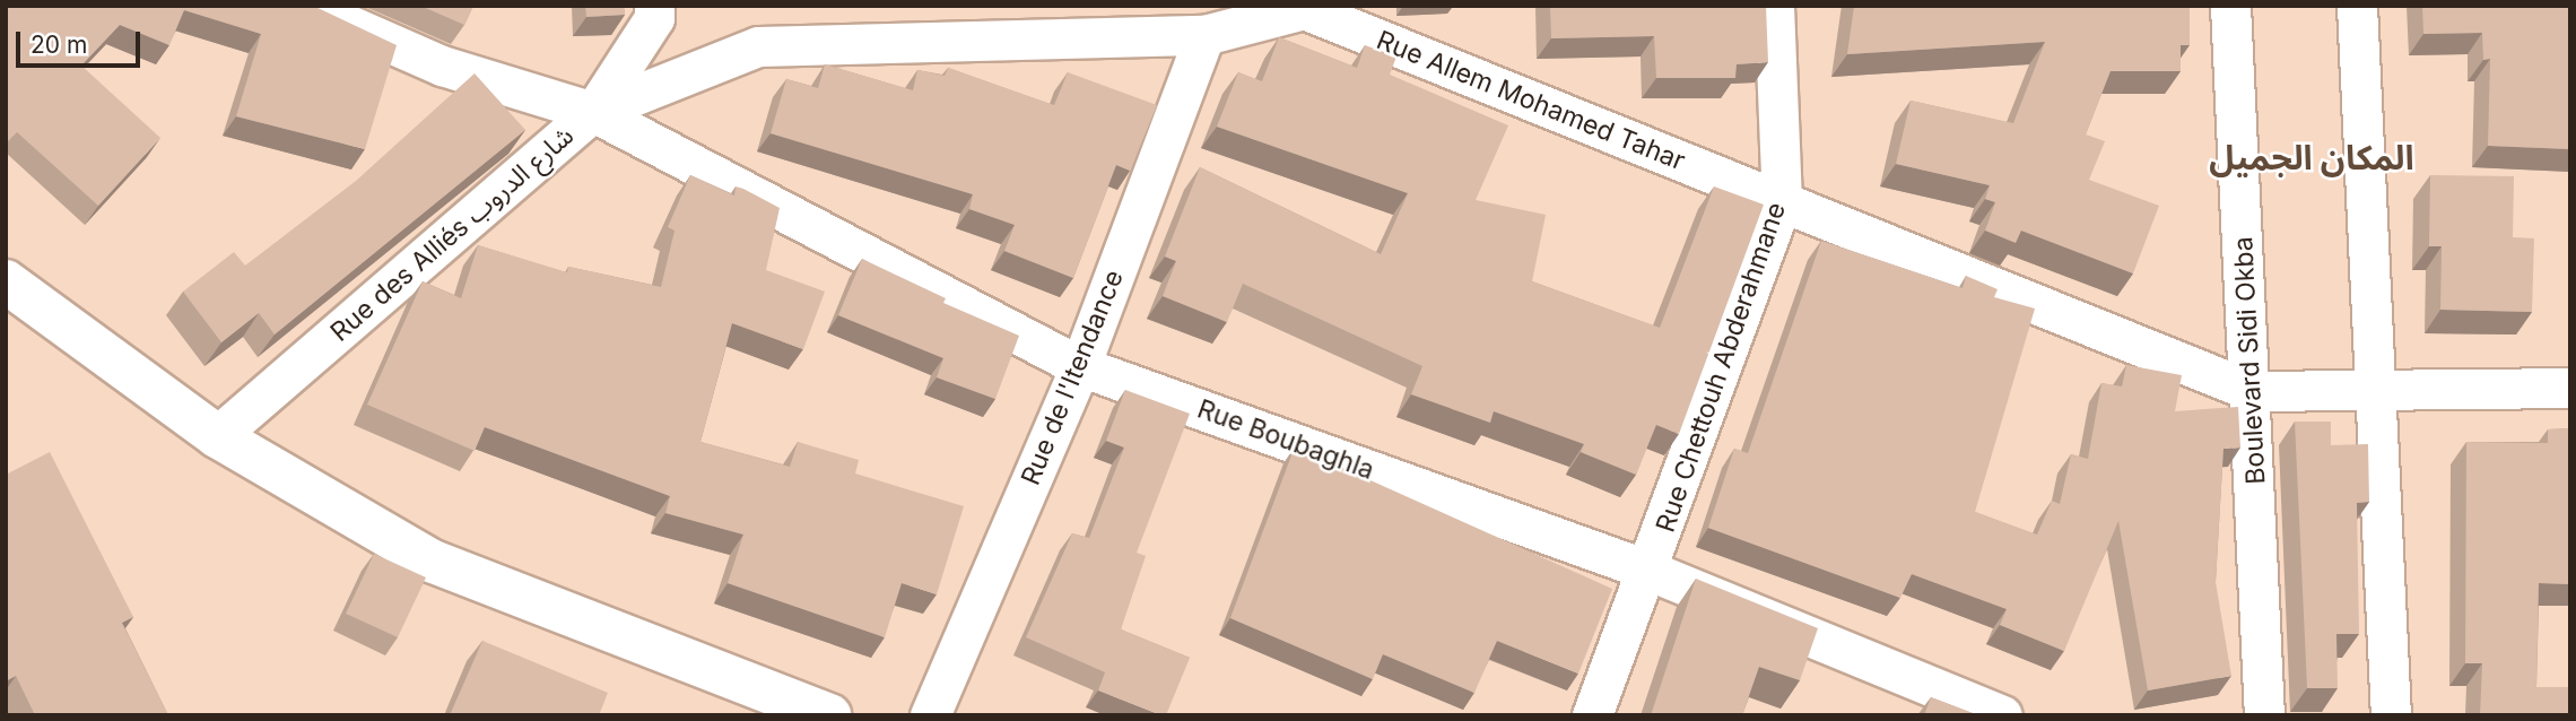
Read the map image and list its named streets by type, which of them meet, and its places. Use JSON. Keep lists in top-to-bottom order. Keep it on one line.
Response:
{"streets":{"street":["Rue Allem Mohamed Tahar","Rue des Alliés شارع الدروب","Boulevard Sidi Okba","Rue Chettouh Abderahmane","Rue de l'Itendance","Rue Boubaghla"]},"crossings":[["Rue Allem Mohamed Tahar","Rue des Alliés شارع الدروب"],["Rue Allem Mohamed Tahar","Boulevard Sidi Okba"],["Rue Allem Mohamed Tahar","Rue Chettouh Abderahmane"],["Rue Allem Mohamed Tahar","Rue de l'Itendance"],["Rue Allem Mohamed Tahar","Rue Boubaghla"],["Rue des Alliés شارع الدروب","Rue Boubaghla"],["Rue Chettouh Abderahmane","Rue Boubaghla"],["Rue de l'Itendance","Rue Boubaghla"]],"districts":["المكان الجميل"],"scale_bar":"20 m"}
